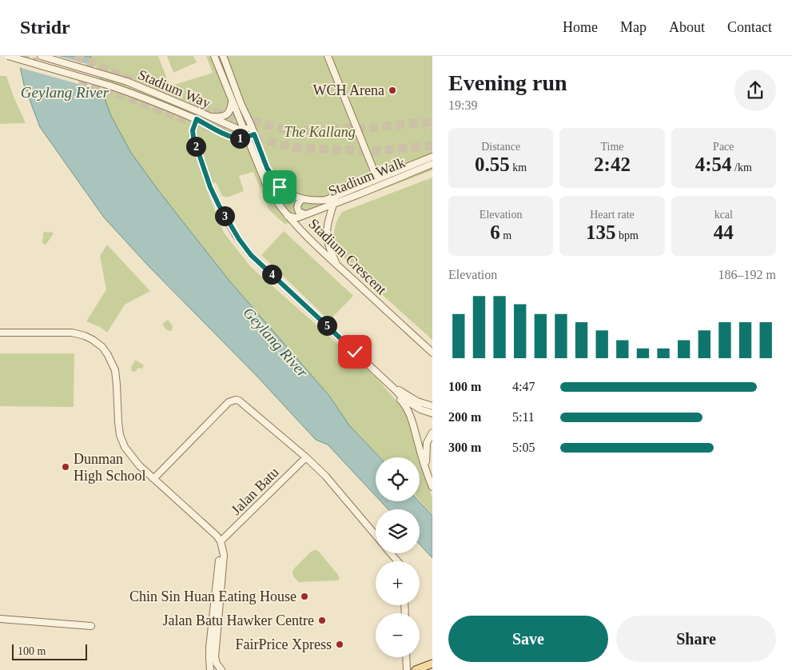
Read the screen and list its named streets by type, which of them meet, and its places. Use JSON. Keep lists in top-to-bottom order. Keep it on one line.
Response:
{"streets":{"street":["Stadium Way","Stadium Walk","Stadium Crescent","Jalan Batu"]},"crossings":[["Stadium Way","Stadium Crescent"],["Stadium Walk","Stadium Crescent"]],"water":["Geylang River"],"parks":["The Kallang"],"places":["WCH Arena","Dunman High School","Chin Sin Huan Eating House","Jalan Batu Hawker Centre","FairPrice Xpress"],"scale_bar":"100 m","page":{"header":"Stridr","nav":["Home","Map","About","Contact"],"heading":["Evening run","19:39"],"stats":[["Distance","0.55 km"],["Time","2:42"],["Pace","4:54 /km"],["Elevation","6 m"],["Heart rate","135 bpm"],["kcal","44"]],"pins":["1","2","3","4","5"],"chart":["Elevation","186–192 m"],"list":[{"name":"100 m","note":"4:47"},{"name":"200 m","note":"5:11"},{"name":"300 m","note":"5:05"}],"map_buttons":["+","−"],"buttons":["Save","Share"],"scale":"100 m"}}
